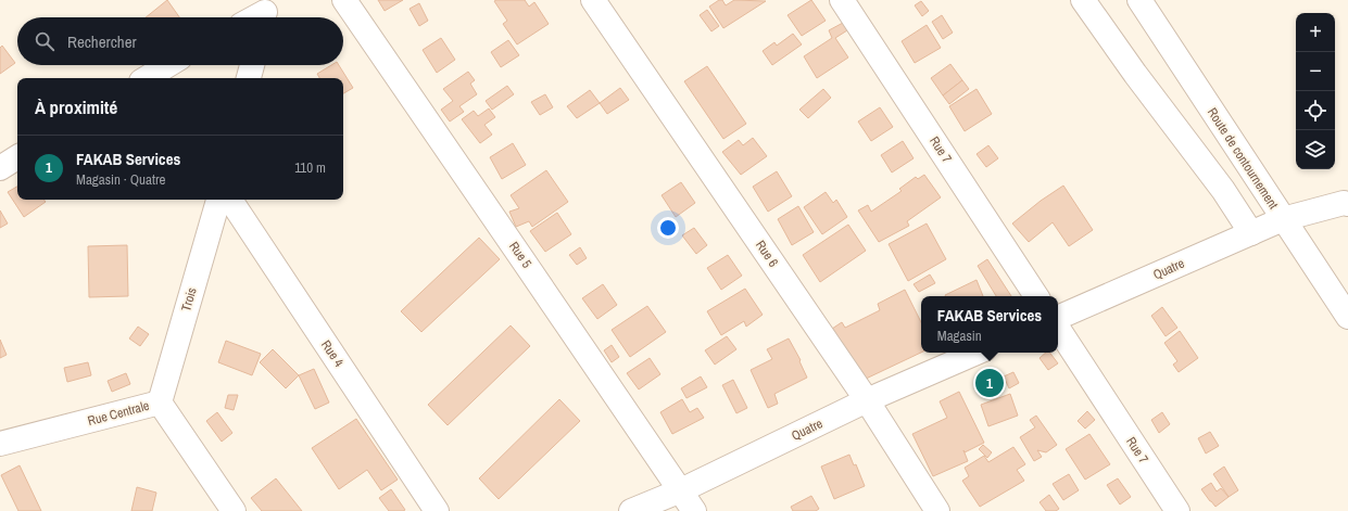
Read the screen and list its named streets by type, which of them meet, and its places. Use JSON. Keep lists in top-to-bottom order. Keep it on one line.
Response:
{"streets":{"street":["Rue 7","Route de contournement","Rue 6","Rue 5","Quatre","Trois","Rue 4","Rue Centrale"]},"crossings":[["Route de contournement","Quatre"],["Rue 6","Quatre"],["Rue 5","Quatre"],["Trois","Rue Centrale"]],"page":{"map_buttons":["+","−"],"search":"Rechercher","heading":"À proximité","list":[{"mark":"1","name":"FAKAB Services","note":"Magasin · Quatre","value":"110 m"}],"popup":["FAKAB Services","Magasin"],"pins":"1"}}
